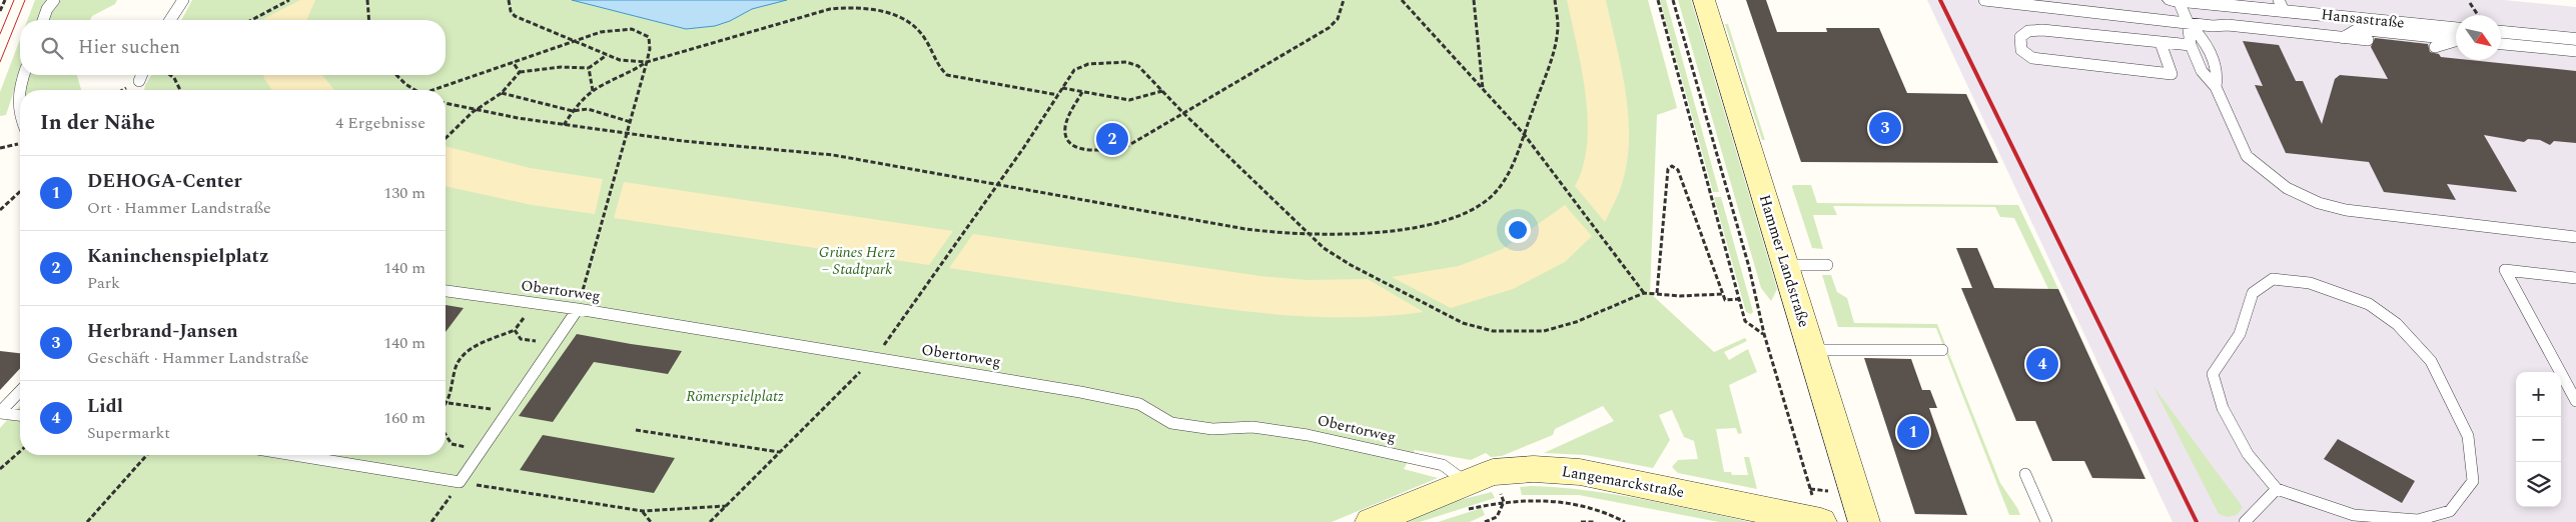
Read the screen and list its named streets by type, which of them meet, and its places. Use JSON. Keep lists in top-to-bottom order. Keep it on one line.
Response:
{"streets":{"main road":["Hammer Landstraße","Langemarckstraße"],"street":["Hansastraße"],"lane":["Obertorweg"]},"crossings":[["Obertorweg","Langemarckstraße"]],"parks":["Grünes Herz – Stadtpark","Römerspielplatz"],"north":"bottom right","page":{"search":"Hier suchen","heading":["In der Nähe","4 Ergebnisse"],"pins":["3","2","4","1"],"list":[{"mark":"1","name":"DEHOGA-Center","note":"Ort · Hammer Landstraße","value":"130 m"},{"mark":"2","name":"Kaninchenspielplatz","note":"Park","value":"140 m"},{"mark":"3","name":"Herbrand-Jansen","note":"Geschäft · Hammer Landstraße","value":"140 m"},{"mark":"4","name":"Lidl","note":"Supermarkt","value":"160 m"}],"map_buttons":["+","−"]}}
